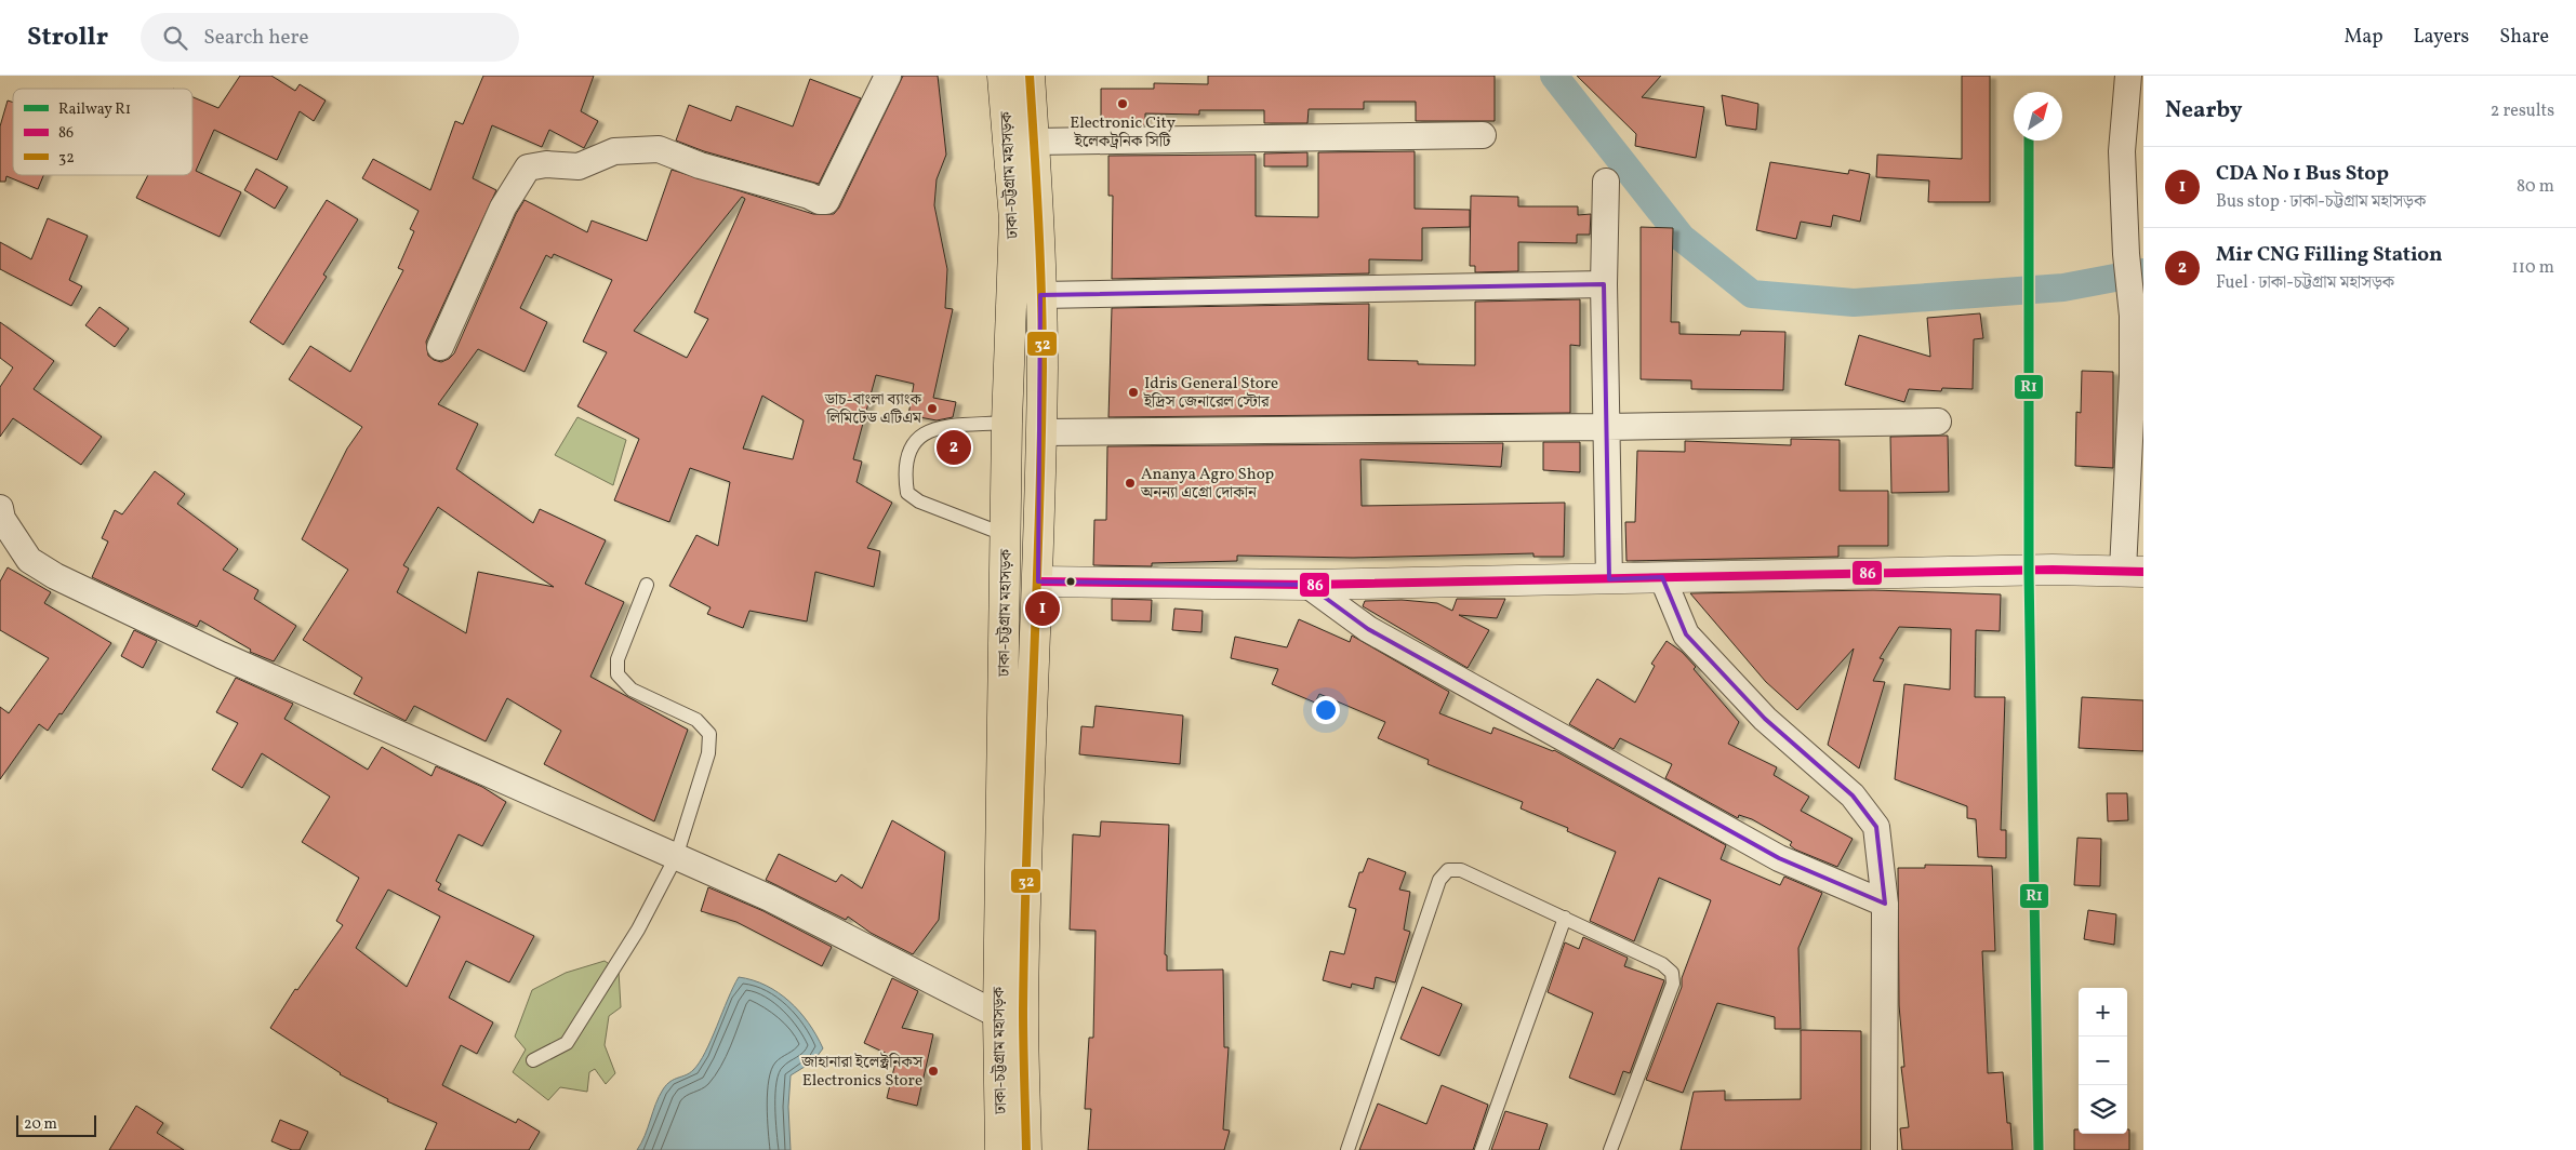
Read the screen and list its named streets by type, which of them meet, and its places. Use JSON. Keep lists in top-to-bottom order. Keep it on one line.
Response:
{"streets":{"highway":["ঢাকা-চট্টগ্রাম মহাসড়ক"]},"places":["Electronic City ইলেকট্রনিক সিটি","Idris General Store ইদ্রিস জেনারেল স্টোর","ডাচ-বাংলা ব্যাংক লিমিটেড এটিএম","Ananya Agro Shop অনন্যা এগ্রো দোকান","জাহানারা ইলেক্ট্রনিকস Electronics Store"],"lines":["transit line 32","rail line R1","transit line 86"],"legend":["Railway R1","86","32"],"scale_bar":"20 m","north":"top right","page":{"header":"Strollr","search":"Search here","nav":["Map","Layers","Share"],"heading":["Nearby","2 results"],"list":[{"mark":"1","name":"CDA No 1 Bus Stop","note":"Bus stop · ঢাকা-চট্টগ্রাম মহাসড়ক","value":"80 m"},{"mark":"2","name":"Mir CNG Filling Station","note":"Fuel · ঢাকা-চট্টগ্রাম মহাসড়ক","value":"110 m"}],"pins":["2","1"],"map_buttons":["+","−"],"scale":"20 m"}}
